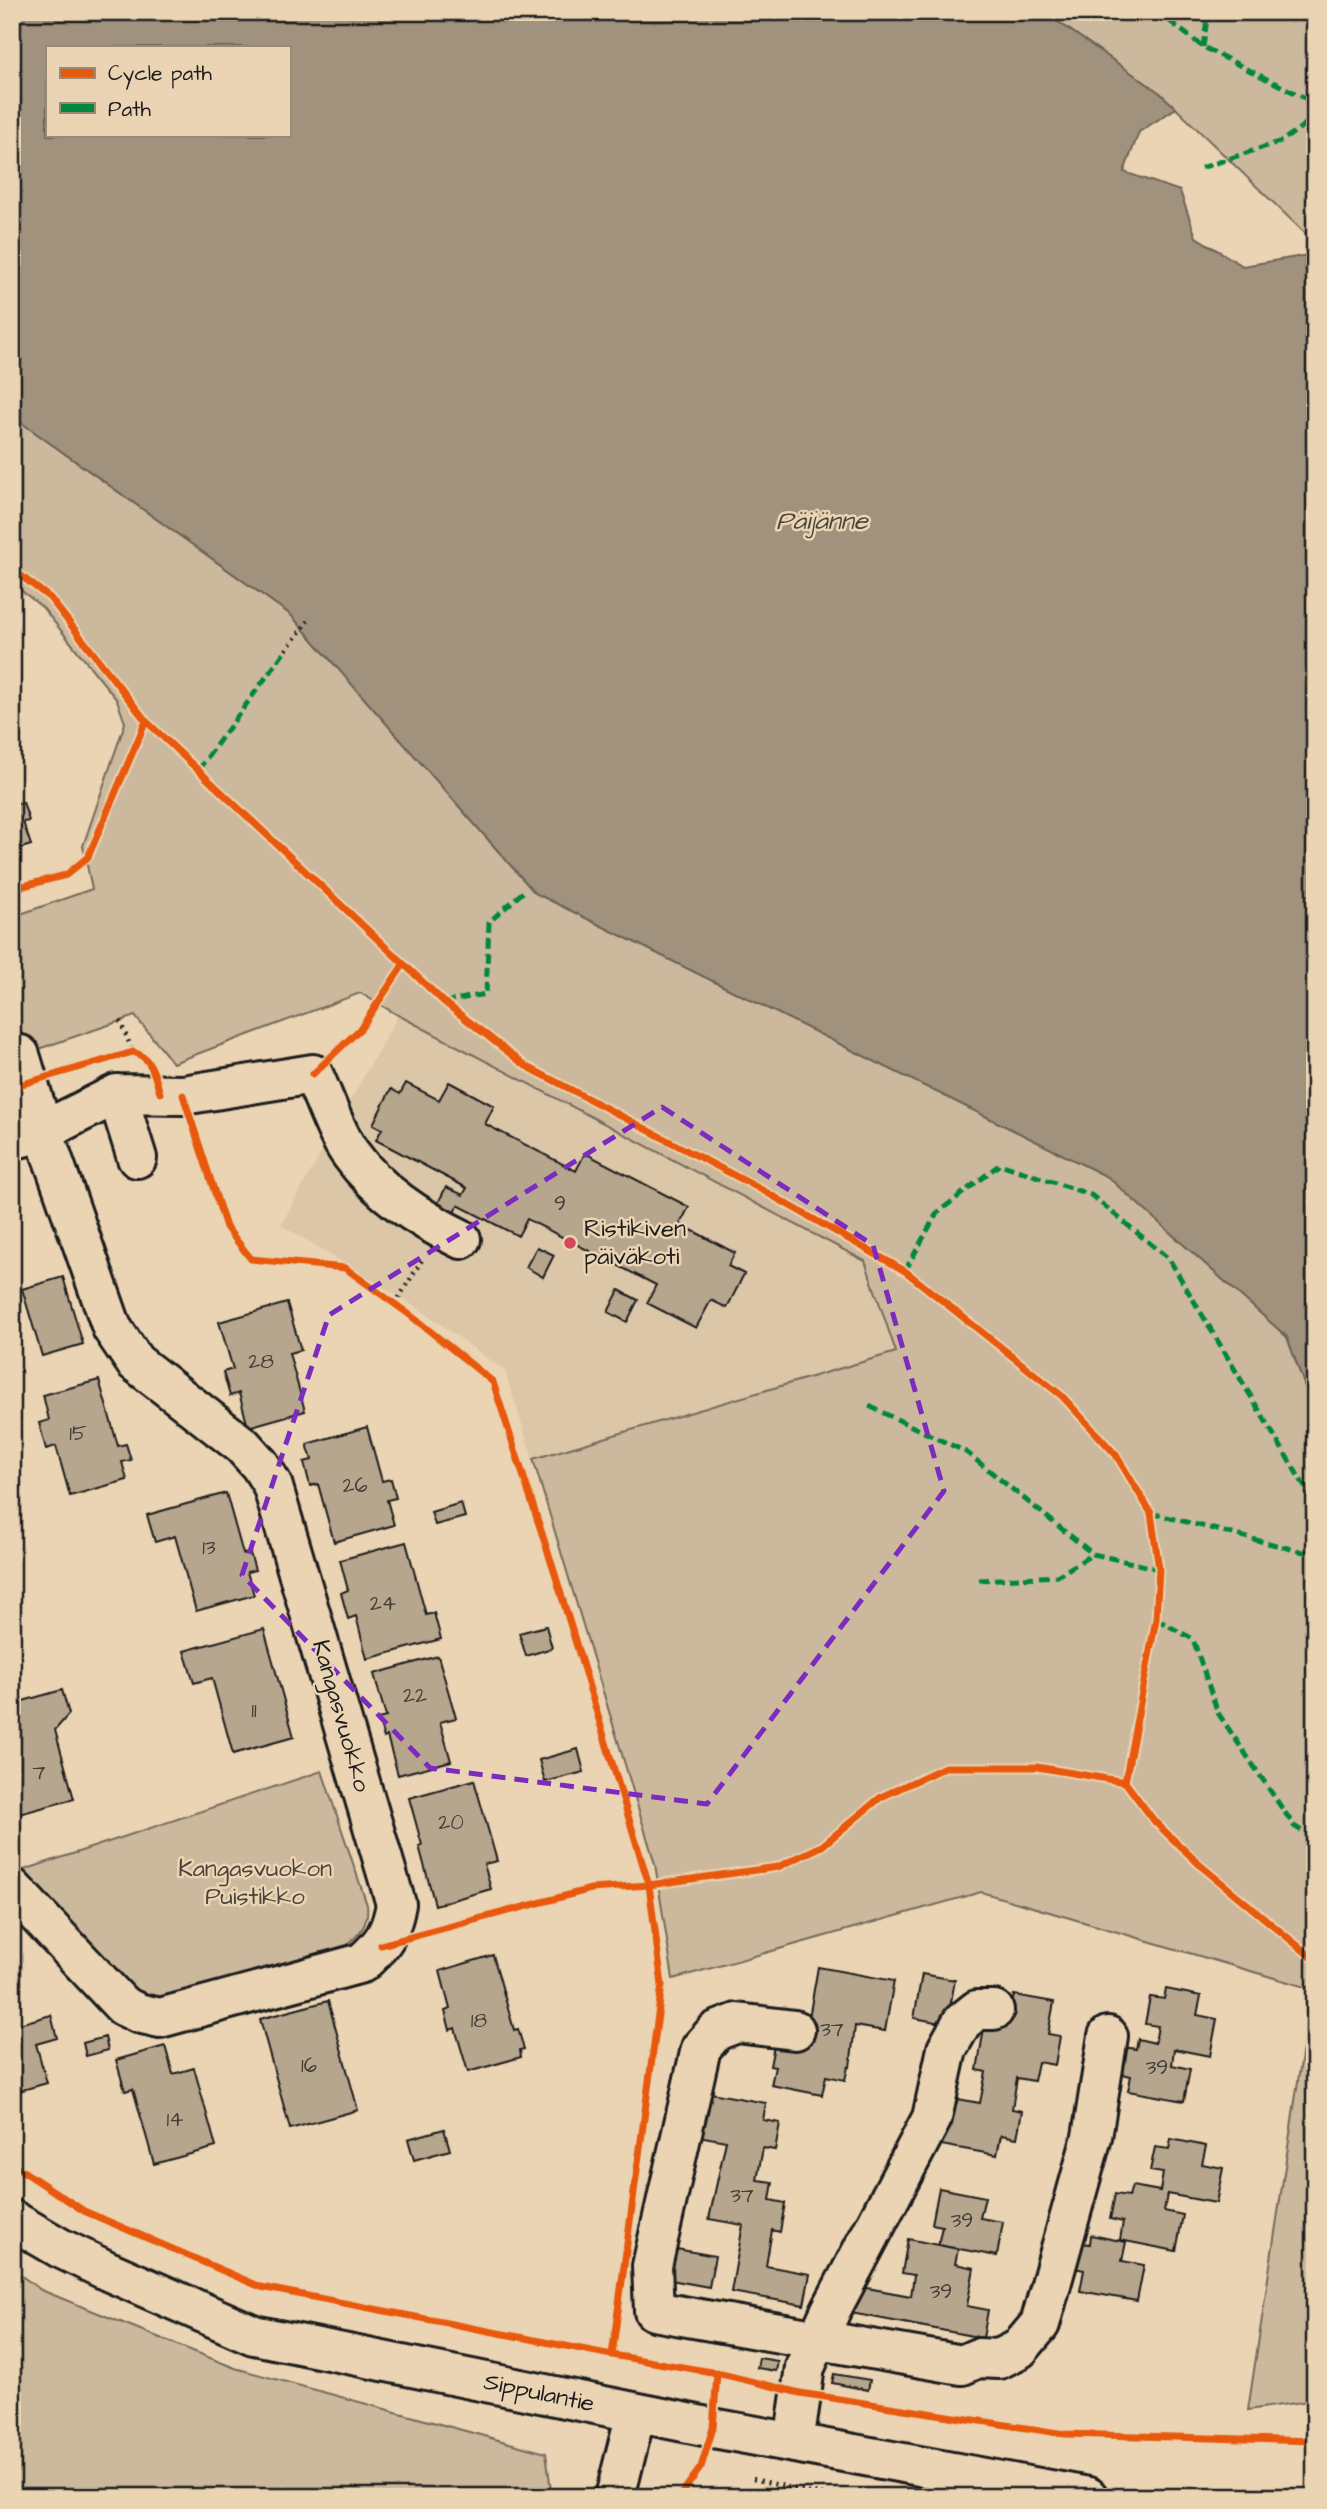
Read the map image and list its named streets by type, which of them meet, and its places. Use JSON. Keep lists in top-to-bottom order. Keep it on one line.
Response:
{"streets":{"street":["Kangasvuokko","Sippulantie"]},"water":["Päijänne"],"parks":["Kangasvuokon Puistikko"],"places":["Ristikiven päiväkoti"],"house_numbers":["9","28","15","26","13","24","22","11","7","20","18","37","16","39","14","37","39","39"],"legend":["Cycle path","Path"]}
